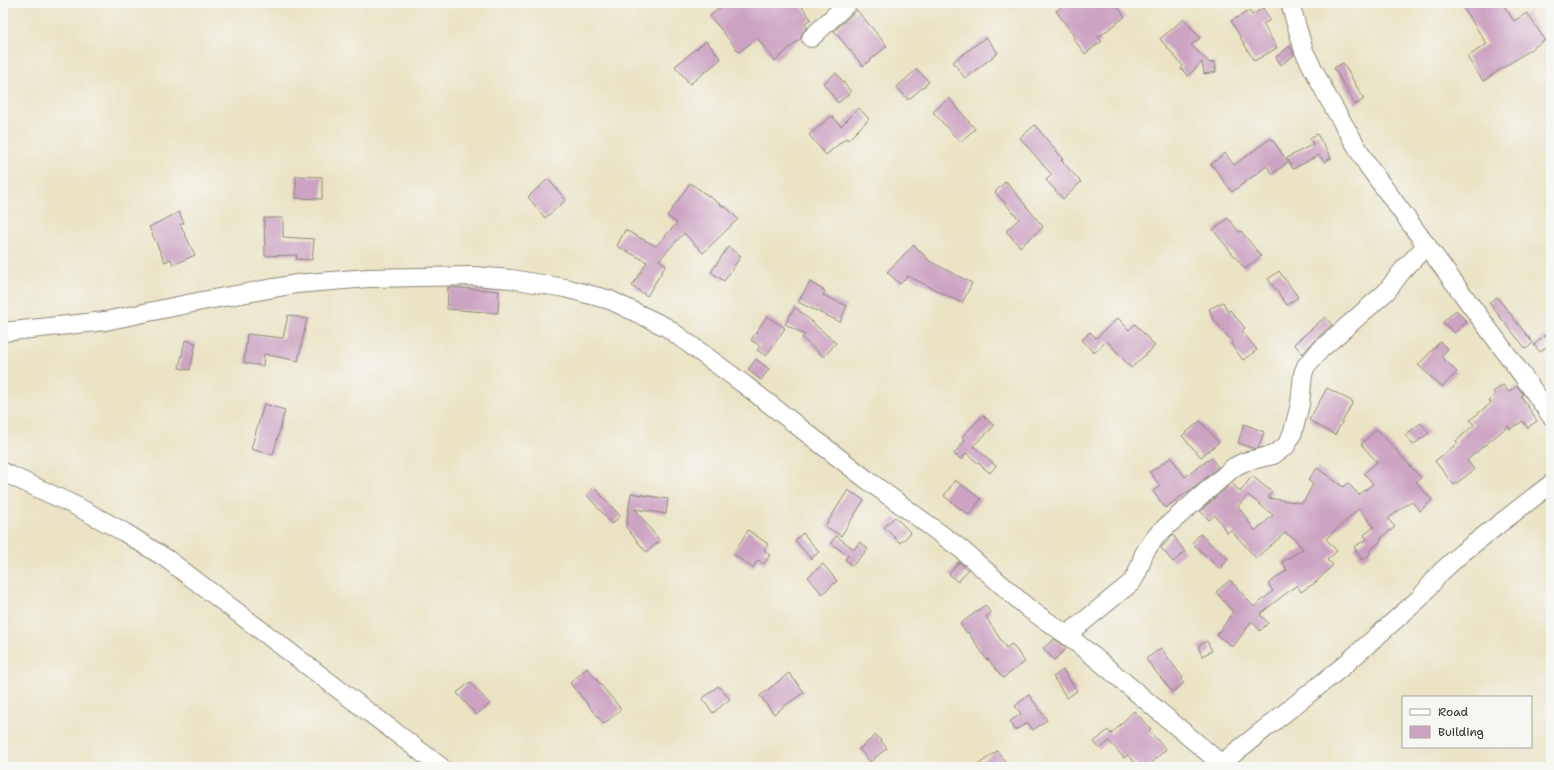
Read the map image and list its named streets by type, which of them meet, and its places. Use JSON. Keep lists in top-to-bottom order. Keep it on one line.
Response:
{"legend":["Road","Building"]}
